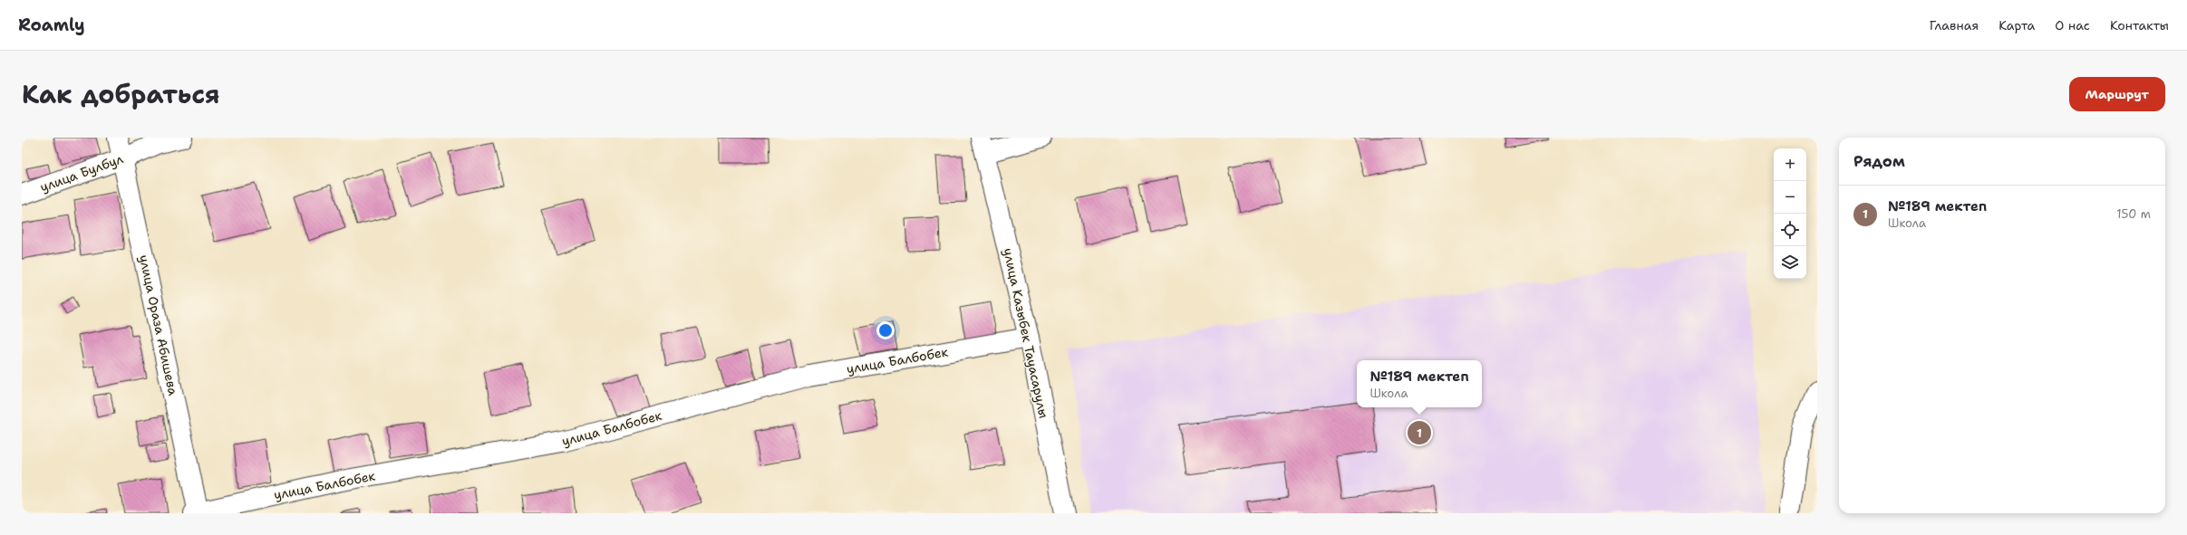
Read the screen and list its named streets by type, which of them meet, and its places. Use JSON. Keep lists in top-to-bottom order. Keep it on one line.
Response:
{"streets":{"street":["улица Булбул","улица Ораза Абишева","улица Казыбек Тауасарулы","улица Балбобек"]},"crossings":[["улица Булбул","улица Ораза Абишева"],["улица Ораза Абишева","улица Балбобек"],["улица Казыбек Тауасарулы","улица Балбобек"]],"page":{"header":"Roamly","nav":["Главная","Карта","О нас","Контакты"],"title":"Как добраться","buttons":"Маршрут","heading":"Рядом","map_buttons":["+","−"],"list":[{"mark":"1","name":"№189 мектеп","note":"Школа","value":"150 m"}],"popup":["№189 мектеп","Школа"],"pins":"1"}}
